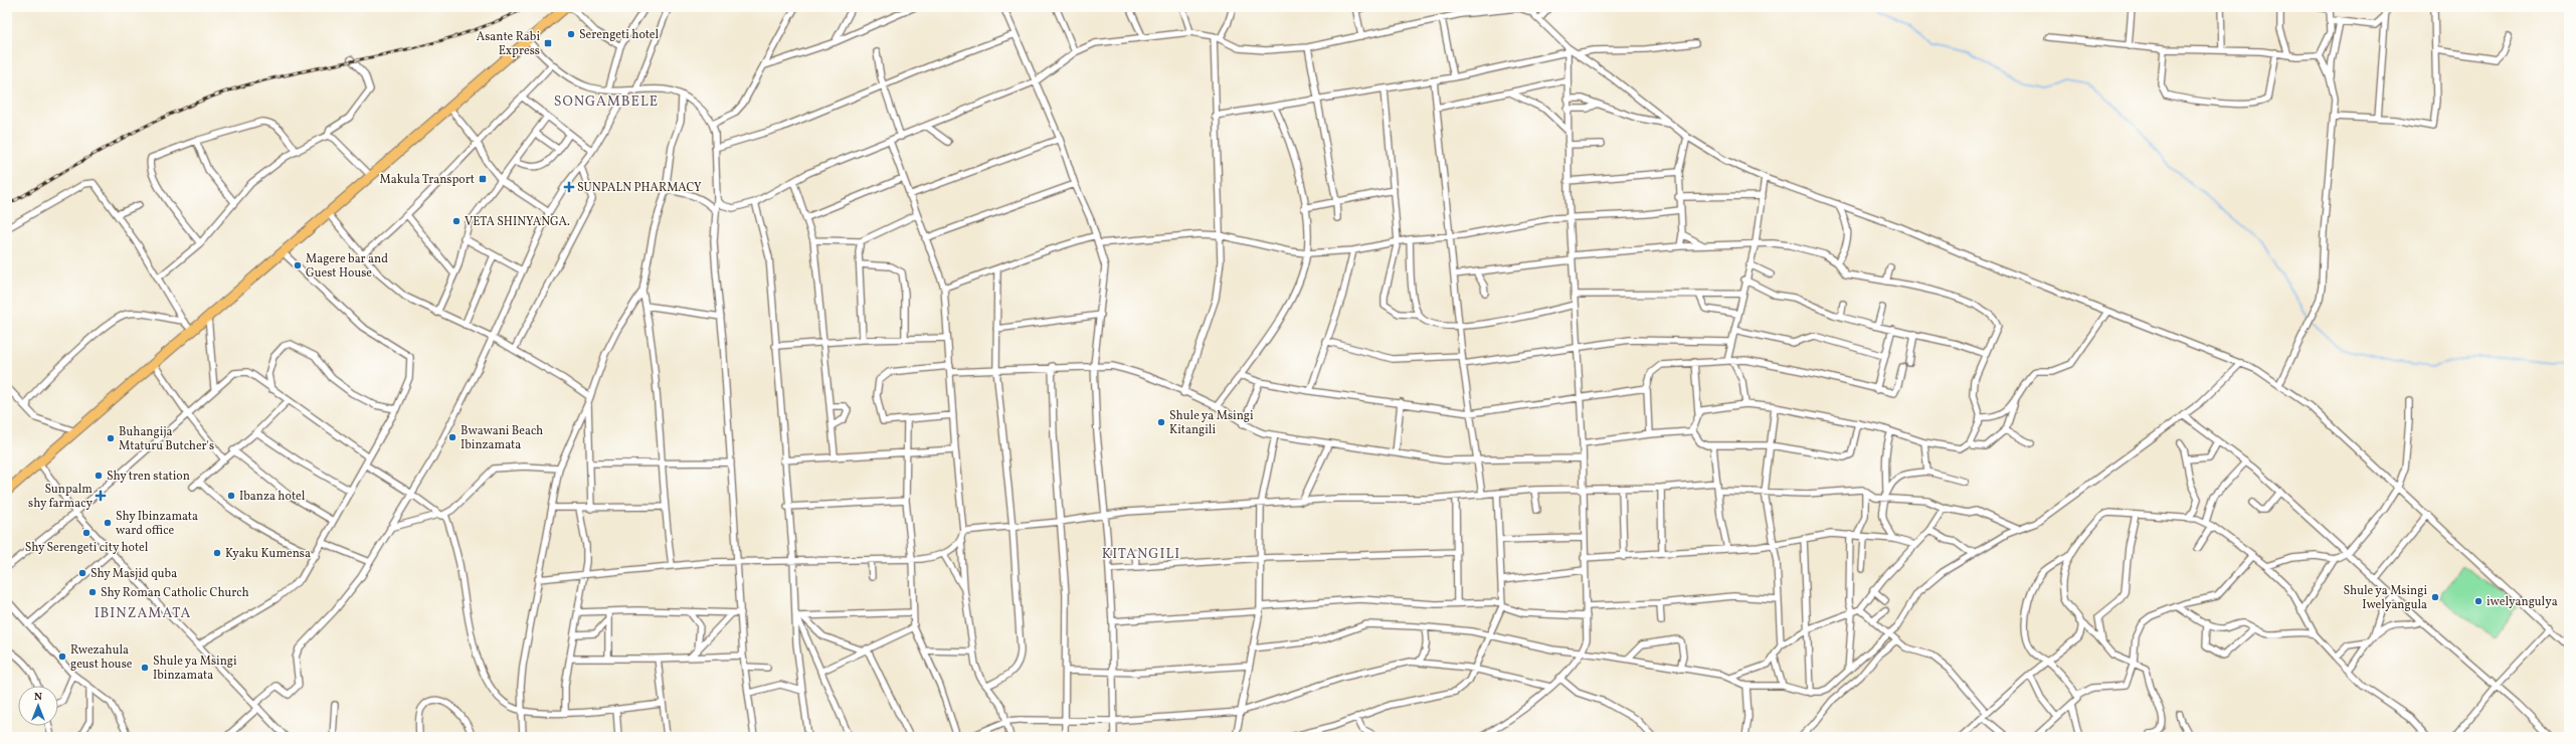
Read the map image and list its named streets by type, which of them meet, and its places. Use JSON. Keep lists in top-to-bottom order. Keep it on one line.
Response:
{"districts":["SONGAMBELE","KITANGILI","IBINZAMATA"],"places":{"other":["Serengeti hotel","VETA SHINYANGA.","Magere bar and Guest House","Shule ya Msingi Kitangili","Bwawani Beach Ibinzamata","Buhangija Mtaturu Butcher's","Shy tren station","Ibanza hotel","Shy Ibinzamata ward office","Shy Serengeti city hotel","Kyaku Kumensa","Shy Masjid quba","Shy Roman Catholic Church","Shule ya Msingi Iwelyangula","iwelyangulya","Rwezahula geust house","Shule ya Msingi Ibinzamata"],"transit":["Asante Rabi Express","Makula Transport"],"health":["SUNPALN PHARMACY","Sunpalm shy farmacy"]},"north":"top"}
